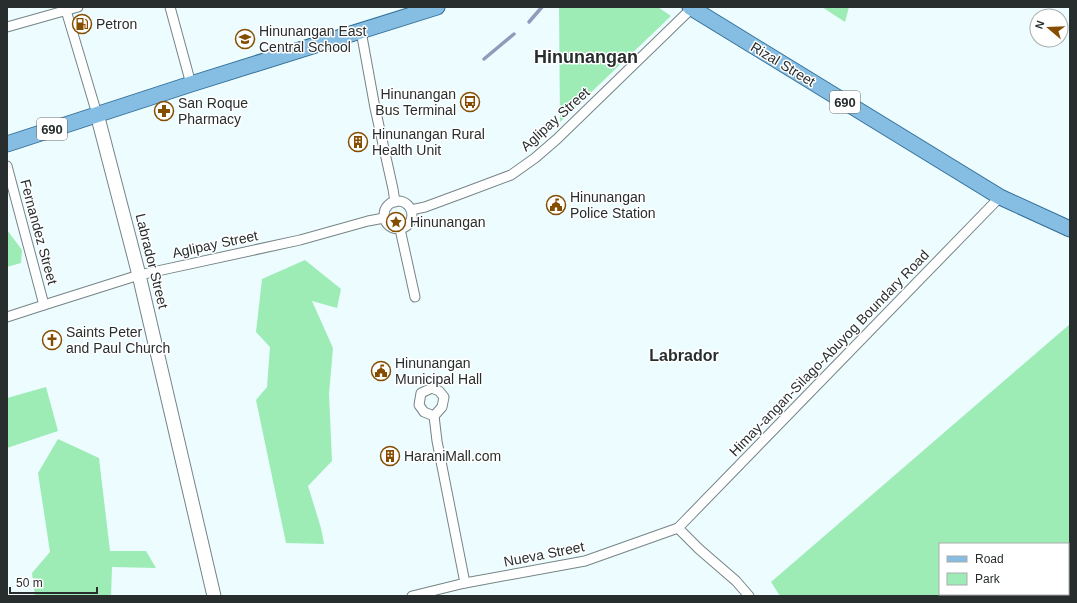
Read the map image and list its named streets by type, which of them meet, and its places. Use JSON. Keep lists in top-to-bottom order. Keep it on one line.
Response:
{"streets":{"main road":["Rizal Street","690"],"street":["Aglipay Street","Fernandez Street","Labrador Street","Himay-angan-Silago-Abuyog Boundary Road","Nueva Street"]},"crossings":[["Rizal Street","690"],["Rizal Street","Aglipay Street"],["Rizal Street","Himay-angan-Silago-Abuyog Boundary Road"],["690","Labrador Street"],["690","Himay-angan-Silago-Abuyog Boundary Road"],["Aglipay Street","Fernandez Street"],["Aglipay Street","Labrador Street"],["Himay-angan-Silago-Abuyog Boundary Road","Nueva Street"]],"districts":["Hinunangan","Labrador"],"places":{"fuel station":["Petron"],"school or university":["Hinunangan East Central School"],"bus stop":["Hinunangan Bus Terminal"],"pharmacy":["San Roque Pharmacy"],"building":["Hinunangan Rural Health Unit","HaraniMall.com"],"public building":["Hinunangan Police Station","Hinunangan Municipal Hall"],"place":["Hinunangan"],"church":["Saints Peter and Paul Church"]},"legend":["Road","Park"],"scale_bar":"50 m","north":"left"}
